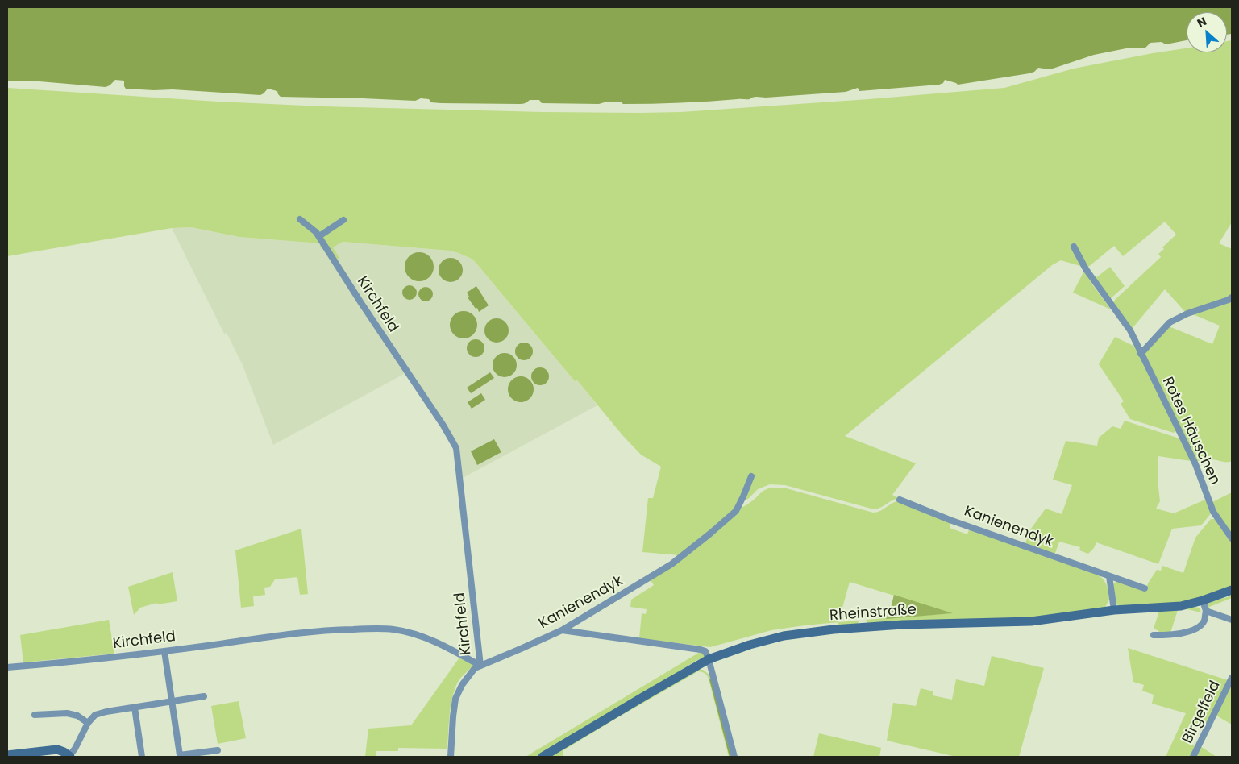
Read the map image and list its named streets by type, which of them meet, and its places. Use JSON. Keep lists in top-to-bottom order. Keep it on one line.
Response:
{"streets":{"main road":["Rheinstraße"],"street":["Kirchfeld","Rotes Häuschen","Kanienendyk","Birgelfeld"]},"crossings":[["Kirchfeld","Kanienendyk"]],"north":"top left"}
